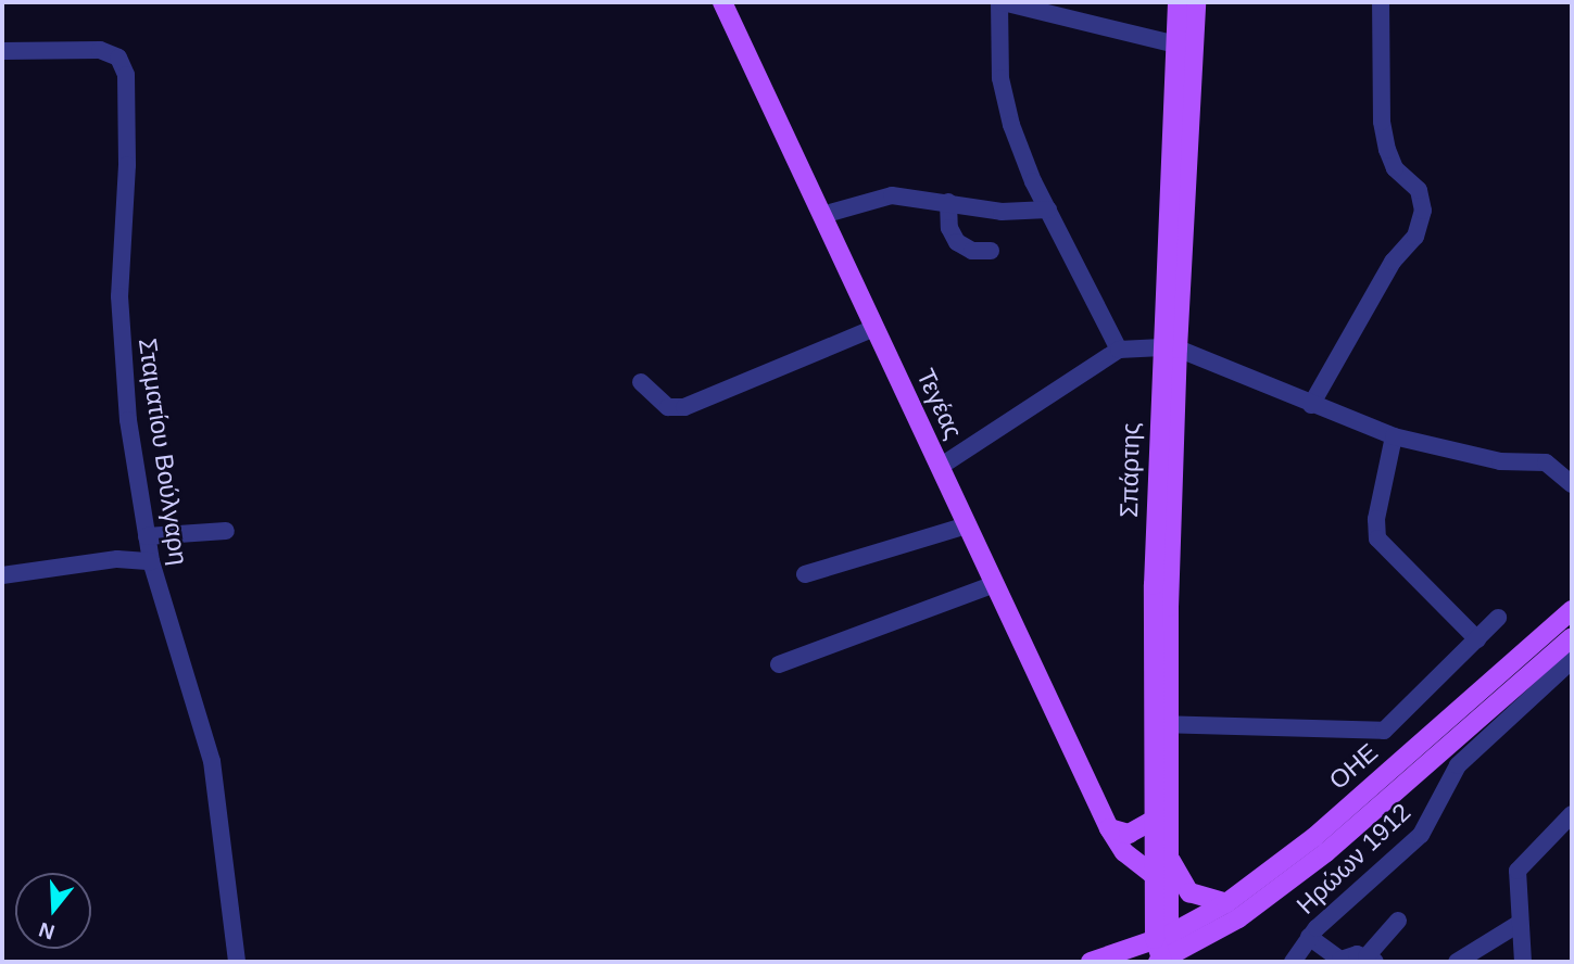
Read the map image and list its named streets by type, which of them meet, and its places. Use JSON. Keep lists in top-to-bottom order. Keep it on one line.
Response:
{"streets":{"main road":["Τεγέας","Σπάρτης","ΟΗΕ"],"street":["Σταματίου Βούλγαρη","Ηρώων 1912"]},"crossings":[["Τεγέας","Σπάρτης"],["Σπάρτης","ΟΗΕ"]],"north":"bottom"}
